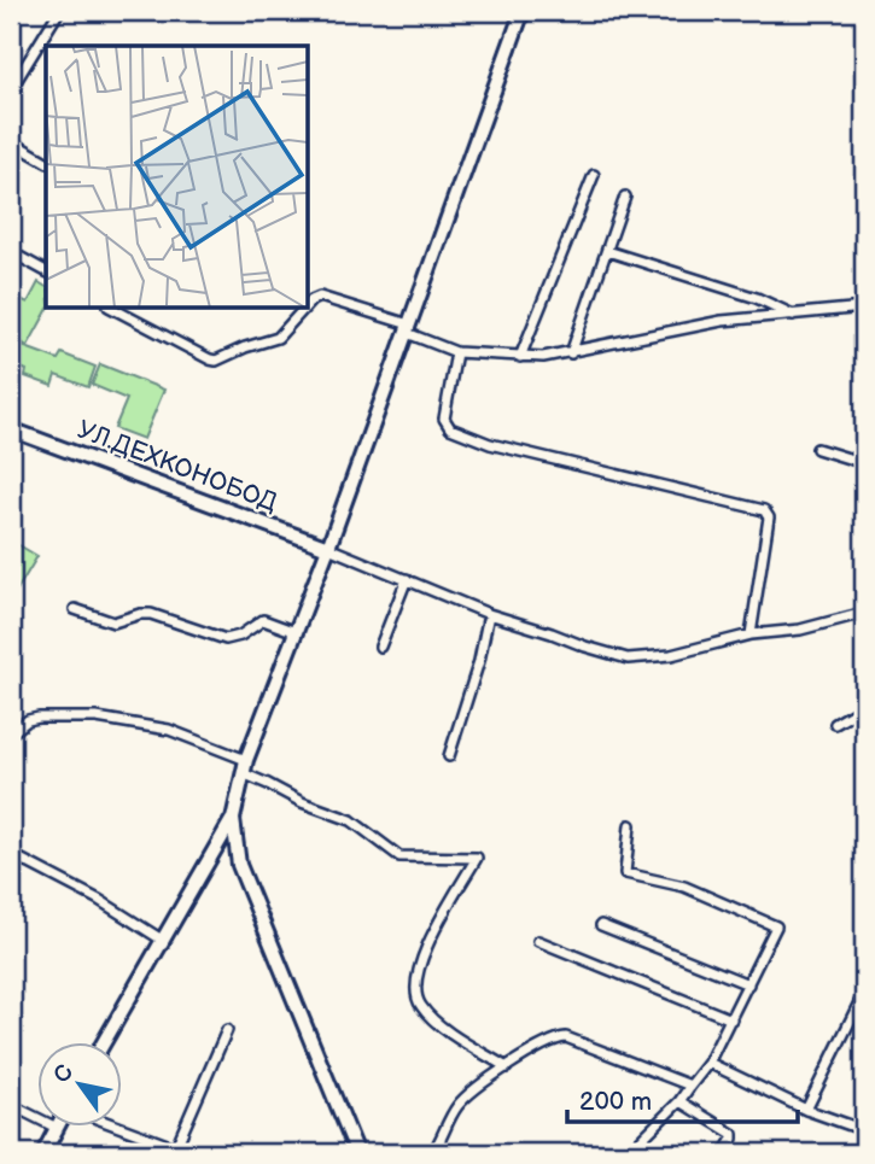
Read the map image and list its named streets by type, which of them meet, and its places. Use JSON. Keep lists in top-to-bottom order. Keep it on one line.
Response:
{"streets":{"main road":["УЛ.ДЕХКОНОБОД"]},"scale_bar":"200 m","north":"top left"}
